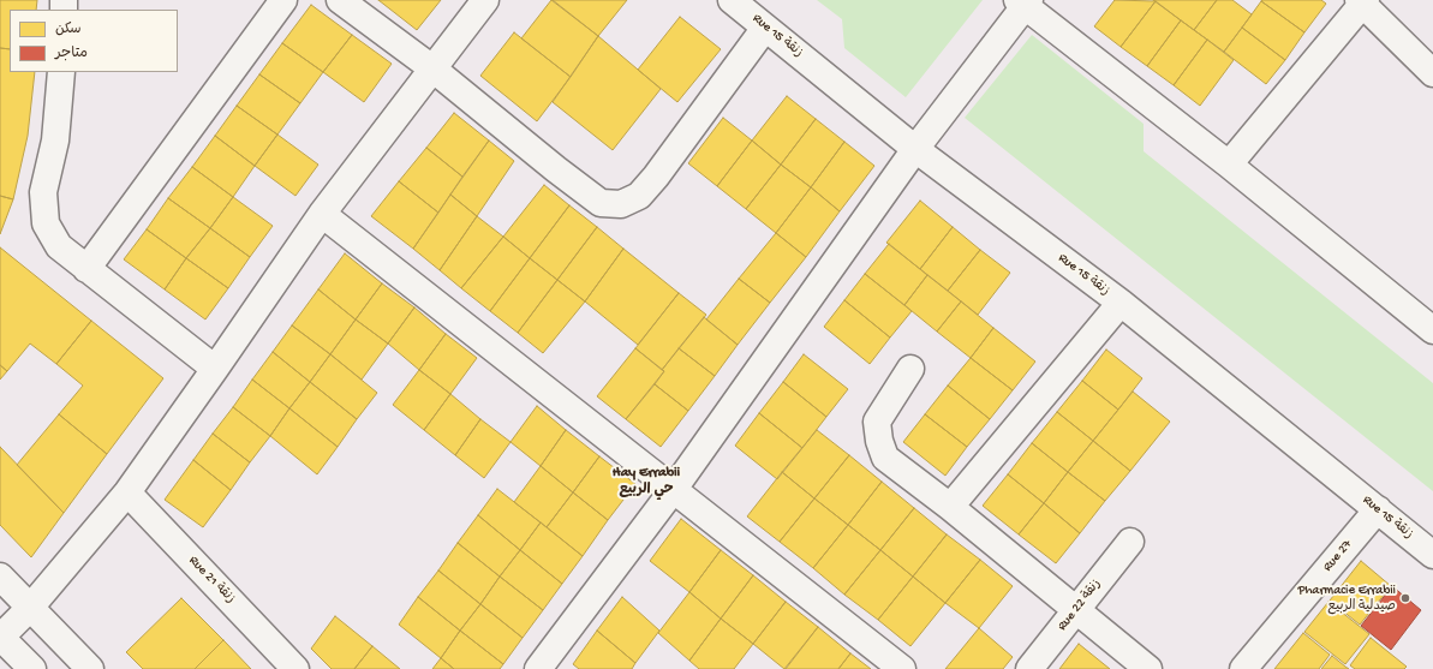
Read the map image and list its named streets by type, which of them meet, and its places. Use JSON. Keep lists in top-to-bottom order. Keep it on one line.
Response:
{"streets":{"street":["Rue 15 زنقة","Rue 27","Rue 21 زنقة","Rue 22 زنقة"]},"crossings":[["Rue 15 زنقة","Rue 27"]],"districts":["Hay Errabii حي الربيع"],"places":["Pharmacie Errabii صيدلية الربيع"],"legend":["سكن","متاجر"]}
